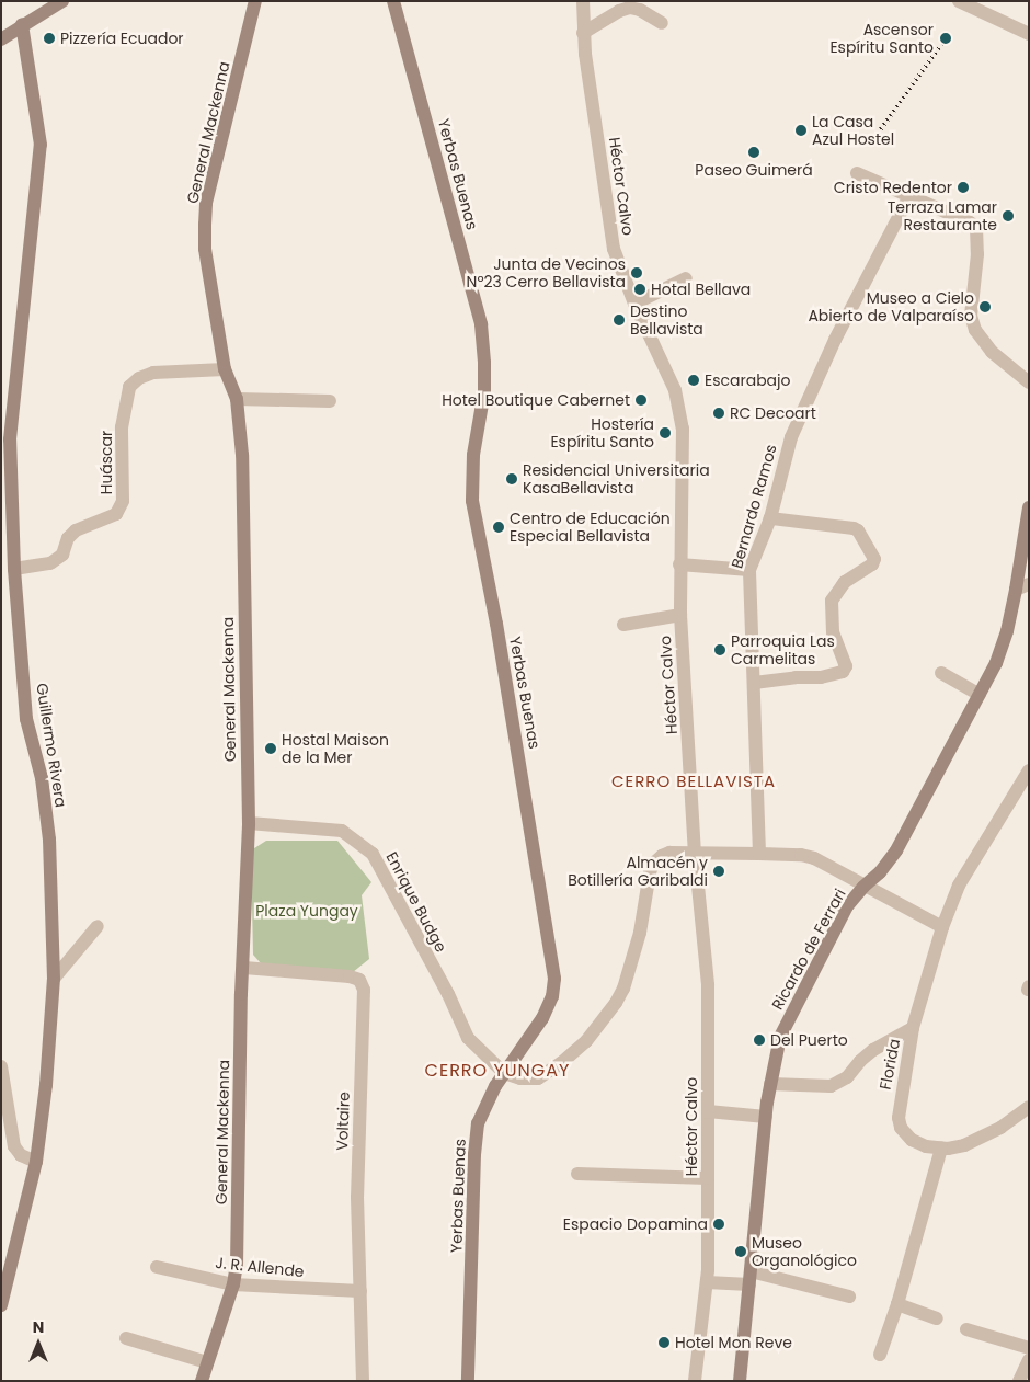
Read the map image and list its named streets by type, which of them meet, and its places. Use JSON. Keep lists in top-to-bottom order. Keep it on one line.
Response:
{"streets":{"street":["General Mackenna","Yerbas Buenas","Héctor Calvo","Huáscar","Bernardo Ramos","Guillermo Rivera","Enrique Budge","Ricardo de Ferrari","Florida","Voltaire","J. R. Allende"]},"crossings":[["General Mackenna","Huáscar"],["General Mackenna","Enrique Budge"],["General Mackenna","Voltaire"],["General Mackenna","J. R. Allende"],["Yerbas Buenas","Enrique Budge"],["Huáscar","Guillermo Rivera"],["Voltaire","J. R. Allende"]],"districts":["CERRO BELLAVISTA","CERRO YUNGAY"],"parks":["Plaza Yungay"],"places":["Pizzería Ecuador","Ascensor Espíritu Santo","La Casa Azul Hostel","Paseo Guimerá","Cristo Redentor","Terraza Lamar Restaurante","Junta de Vecinos Nº23 Cerro Bellavista","Hotal Bellava","Museo a Cielo Abierto de Valparaíso","Destino Bellavista","Escarabajo","Hotel Boutique Cabernet","RC Decoart","Hostería Espíritu Santo","Residencial Universitaria KasaBellavista","Centro de Educación Especial Bellavista","Parroquia Las Carmelitas","Hostal Maison de la Mer","Almacén y Botillería Garibaldi","Del Puerto","Espacio Dopamina","Museo Organológico","Hotel Mon Reve"],"north":"top"}
